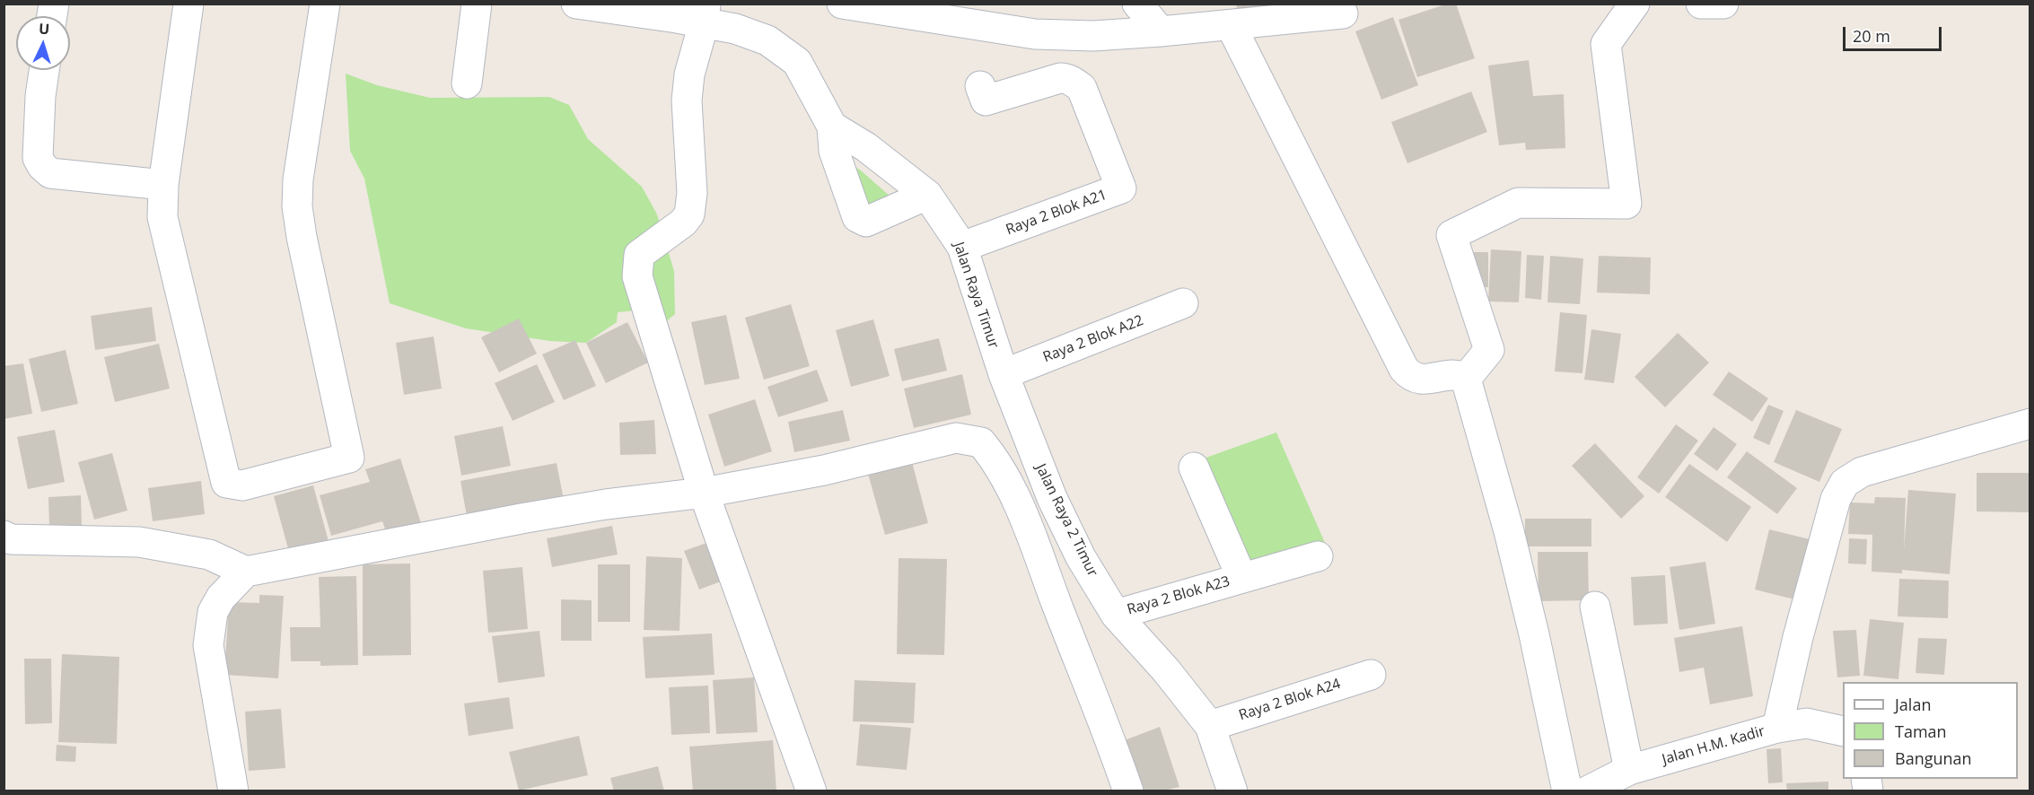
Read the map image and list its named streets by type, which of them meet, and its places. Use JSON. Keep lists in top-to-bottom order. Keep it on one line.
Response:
{"streets":{"street":["Raya 2 Blok A21","Jalan Raya Timur","Raya 2 Blok A22","Jalan Raya 2 Timur","Raya 2 Blok A23","Raya 2 Blok A24","Jalan H.M. Kadir"]},"crossings":[["Raya 2 Blok A21","Jalan Raya Timur"],["Jalan Raya Timur","Raya 2 Blok A22"],["Jalan Raya Timur","Jalan Raya 2 Timur"],["Raya 2 Blok A22","Jalan Raya 2 Timur"],["Jalan Raya 2 Timur","Raya 2 Blok A23"],["Jalan Raya 2 Timur","Raya 2 Blok A24"]],"legend":["Jalan","Taman","Bangunan"],"scale_bar":"20 m","north":"top"}
